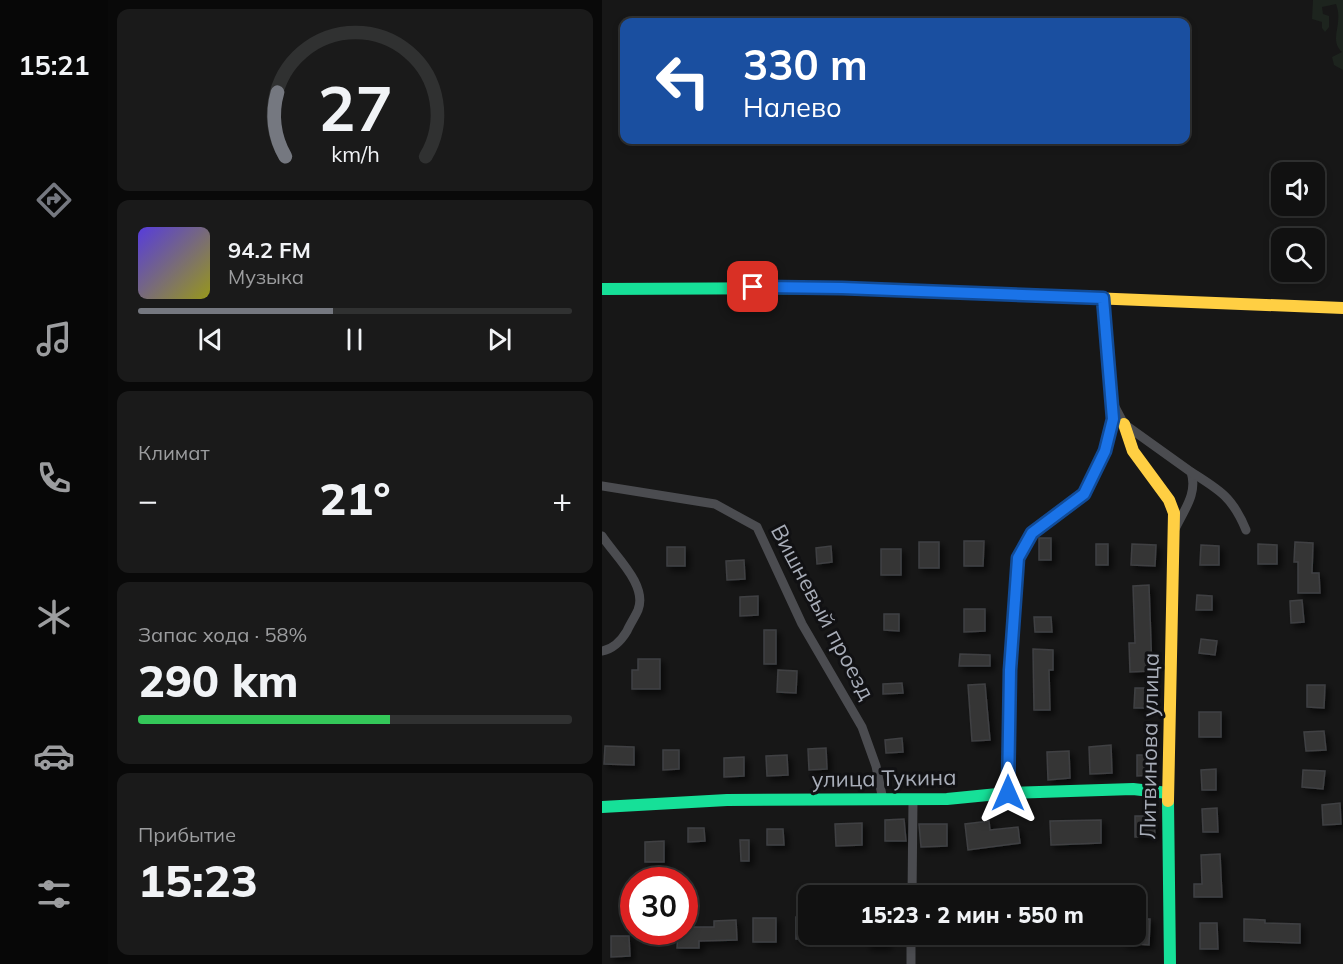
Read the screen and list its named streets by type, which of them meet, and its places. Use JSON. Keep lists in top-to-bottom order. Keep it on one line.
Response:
{"streets":{"street":["Вишневый проезд","Литвинова улица","улица Тукина"]},"crossings":[["Вишневый проезд","улица Тукина"],["Литвинова улица","улица Тукина"]],"page":{"tabs":"15:21","turn":["330 m","Налево"],"song":["94.2 FM","Музыка"],"tile":["Климат",["Запас хода · 58%","290 km"],["Прибытие","15:23"]],"heat":["−","21°","+"],"limit":"30","trip":"15:23 · 2 мин · 550 m","gauge":["27","km/h"]}}
